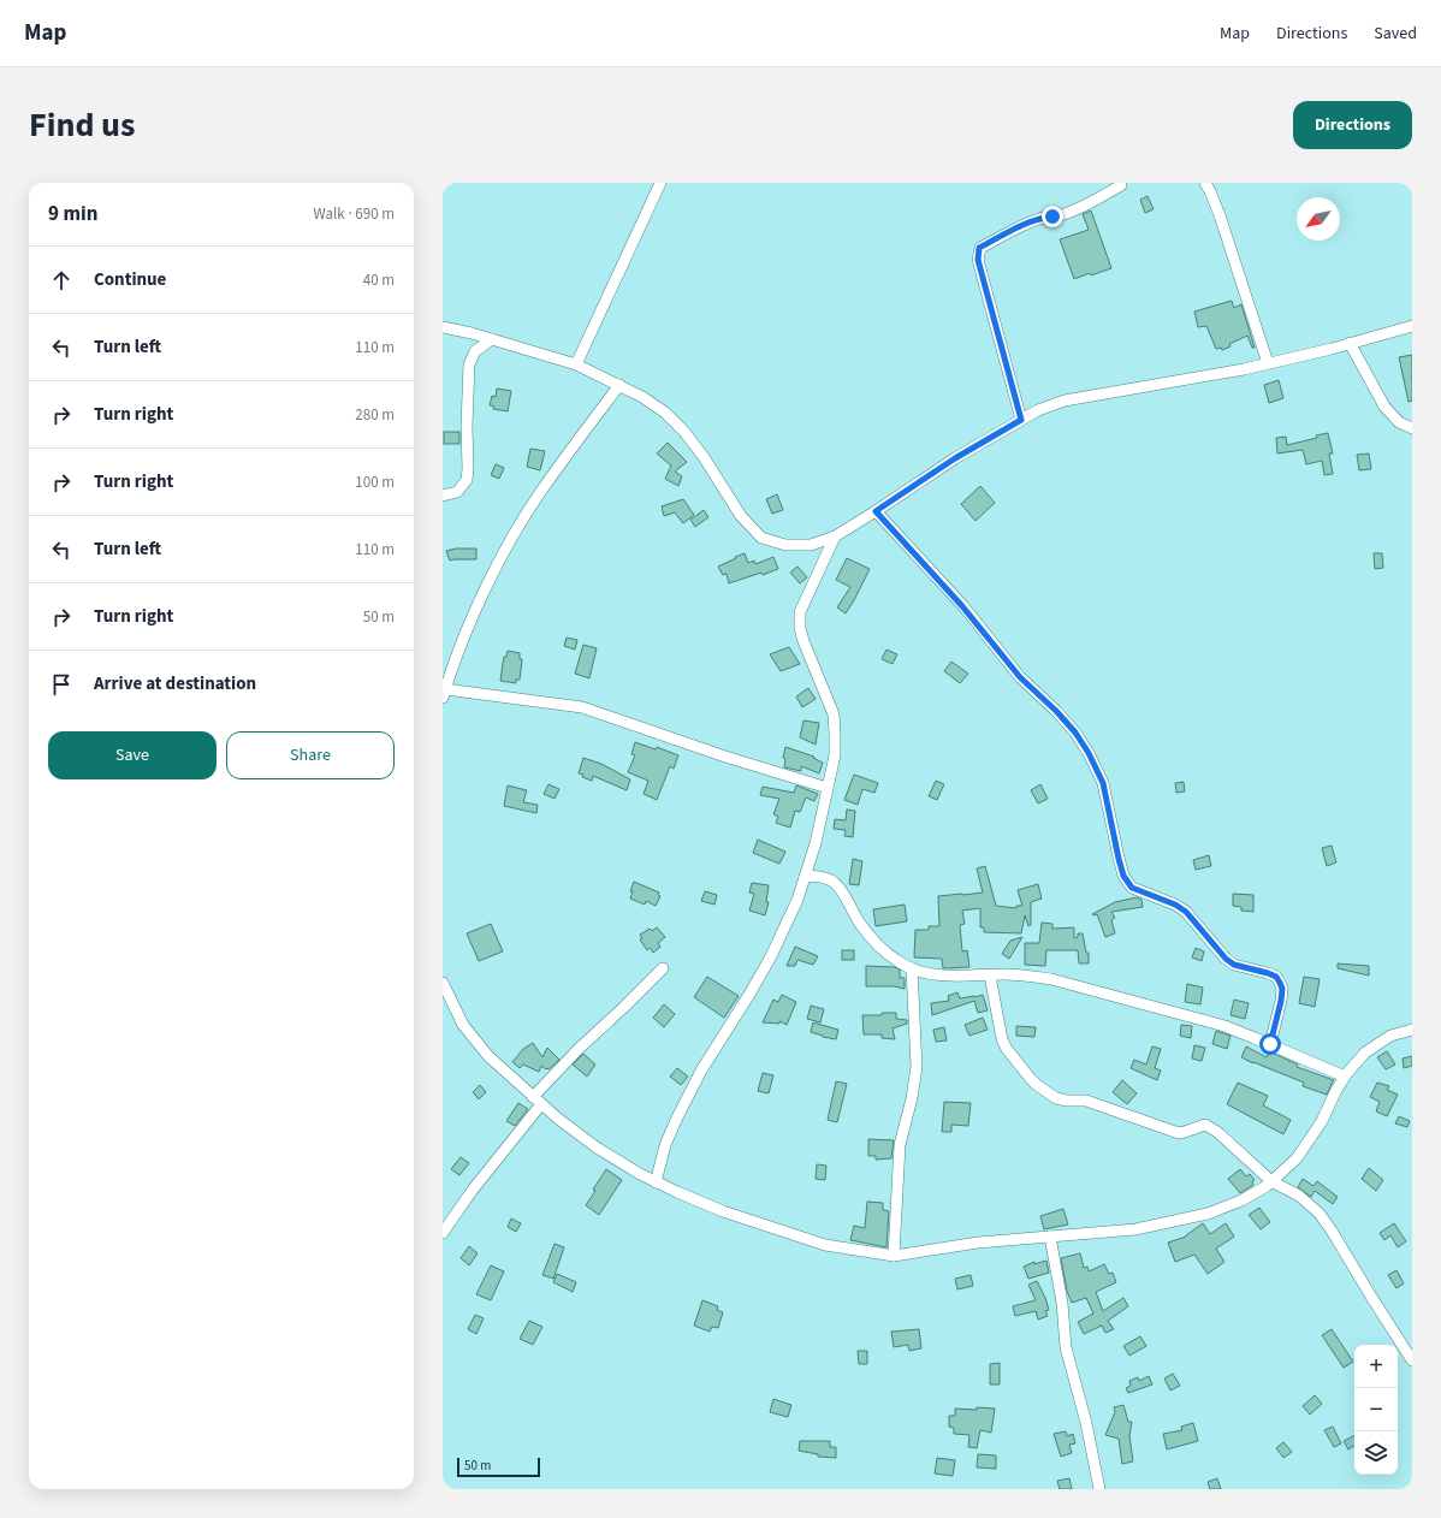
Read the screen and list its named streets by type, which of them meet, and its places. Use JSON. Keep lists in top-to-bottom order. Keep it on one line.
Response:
{"scale_bar":"50 m","north":"bottom left","page":{"header":"Map","nav":["Map","Directions","Saved"],"title":"Find us","buttons":["Directions",["Save","Share"]],"heading":["9 min","Walk · 690 m"],"list":[["Continue","40 m"],["Turn left","110 m"],["Turn right","280 m"],["Turn right","100 m"],["Turn left","110 m"],["Turn right","50 m"],"Arrive at destination"],"map_buttons":["+","−"],"scale":"50 m"}}
